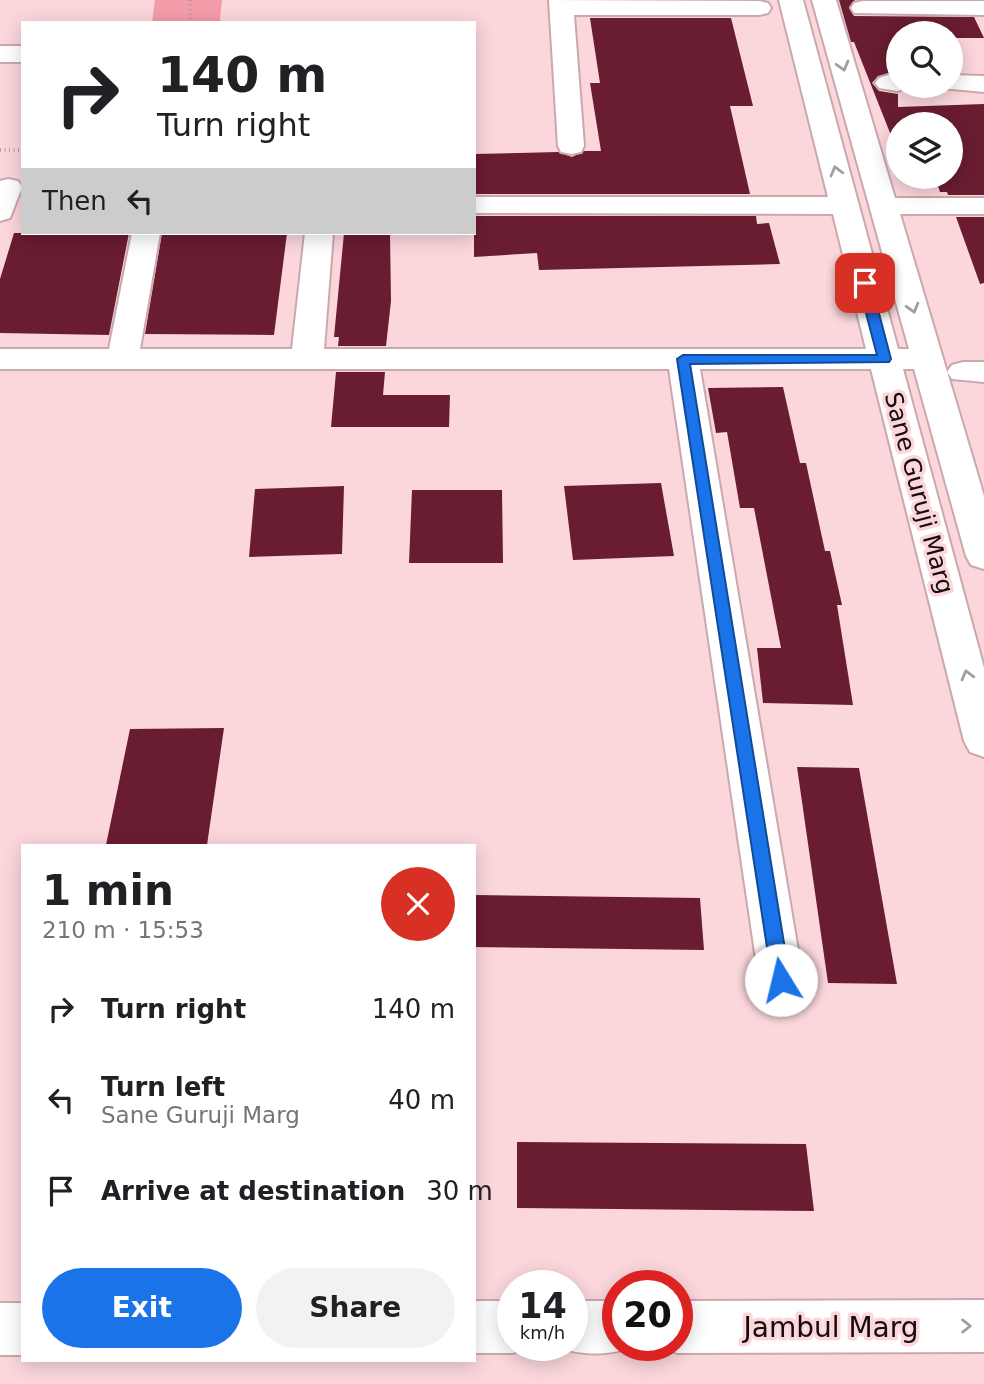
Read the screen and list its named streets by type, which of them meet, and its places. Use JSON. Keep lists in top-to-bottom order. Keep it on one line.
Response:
{"streets":{"street":["Sane Guruji Marg","Jambul Marg"]},"one_way":["Jambul Marg"],"page":{"turn":["140 m","Turn right"],"then":"Then","heading":["1 min","210 m · 15:53"],"list":[{"name":"Turn right","value":"140 m"},{"name":"Turn left","note":"Sane Guruji Marg","value":"40 m"},{"name":"Arrive at destination","value":"30 m"}],"buttons":["Exit","Share"],"speed":"14 km/h","limit":"20"}}
